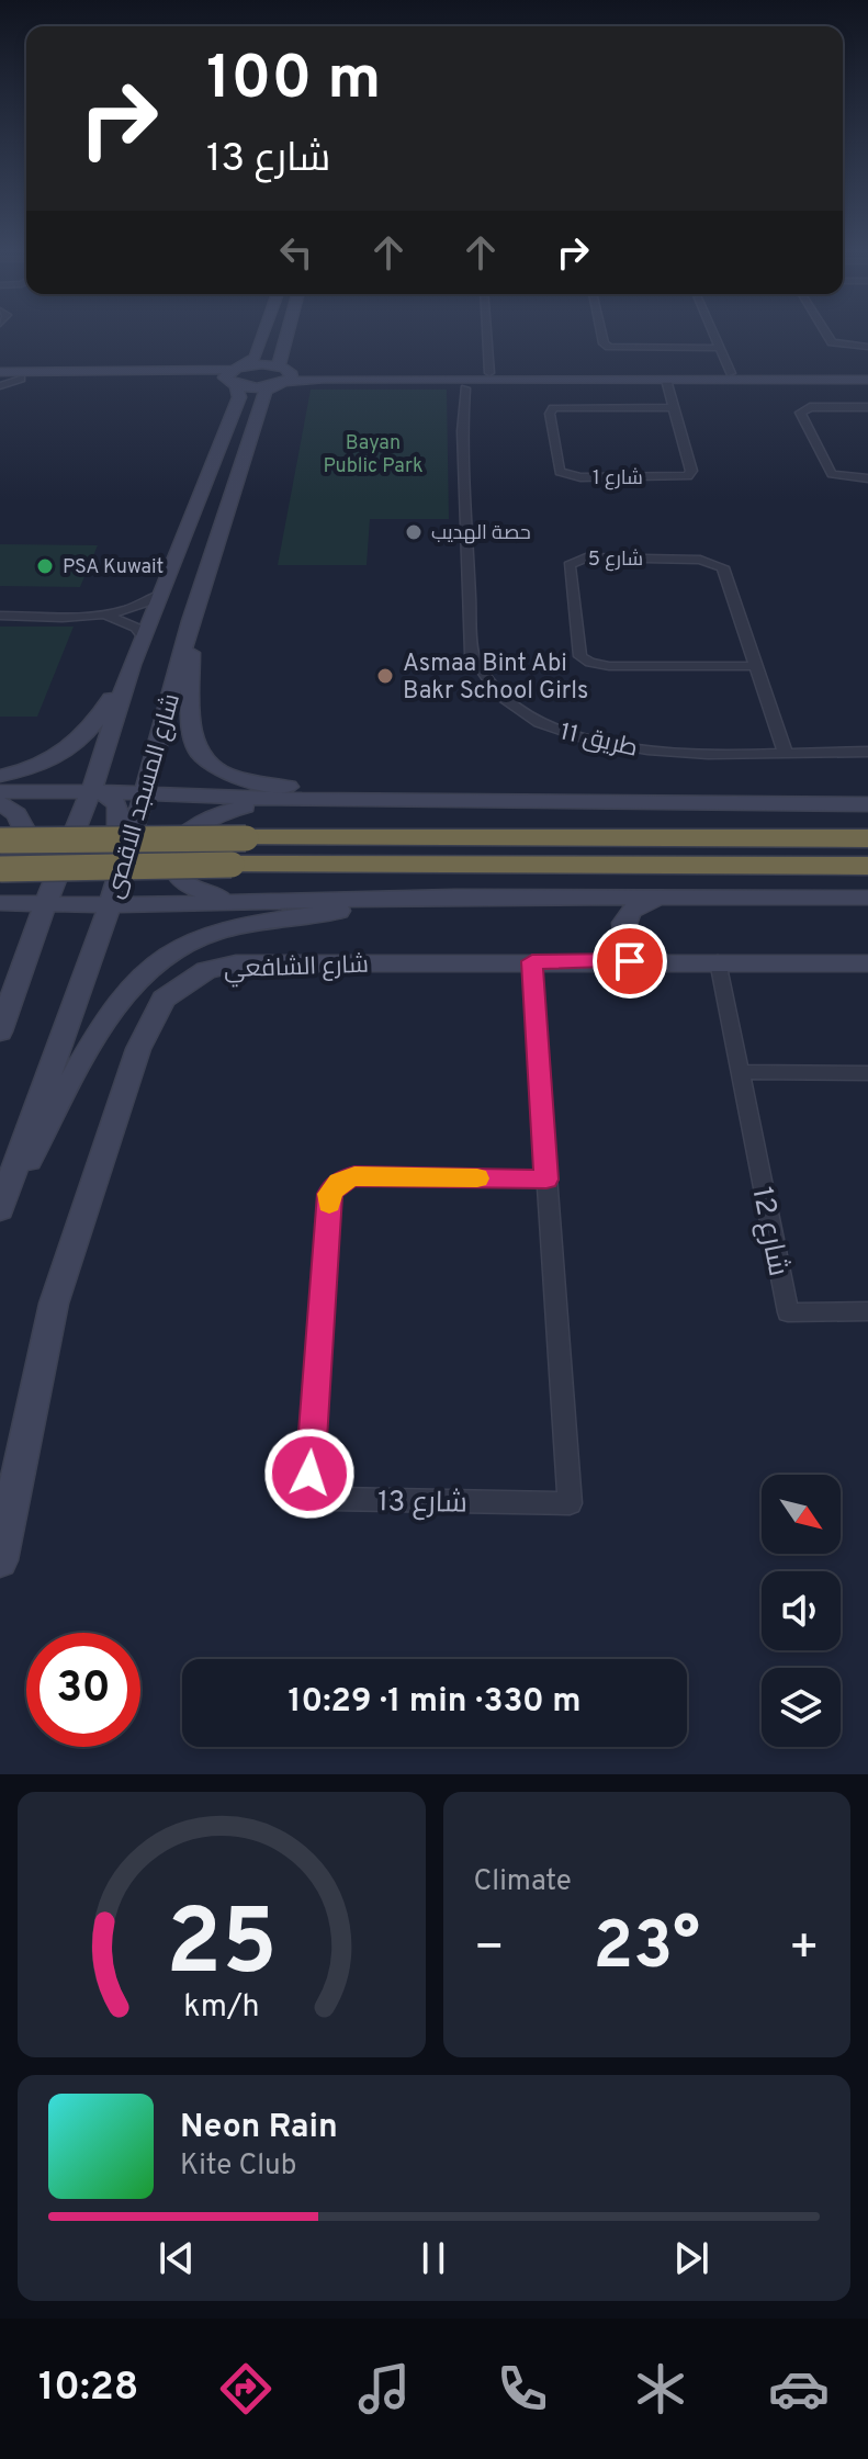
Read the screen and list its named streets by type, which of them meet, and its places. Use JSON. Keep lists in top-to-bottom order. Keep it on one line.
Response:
{"streets":{"main road":["شارع المسجد الاقصى","شارع الشافعي"],"street":["شارع 1","شارع 5","طريق 11","شارع 12","شارع 13"]},"crossings":[["شارع 5","طريق 11"],["شارع الشافعي","شارع 12"],["شارع الشافعي","شارع 13"]],"parks":["Bayan Public Park"],"places":["حصة الهديب","PSA Kuwait","Asmaa Bint Abi Bakr School Girls"],"north":"bottom right","page":{"turn":["100 m","شارع 13"],"limit":"30","trip":"10:29 · 1 min · 330 m","tile":"Climate","heat":["−","23°","+"],"song":["Neon Rain","Kite Club"],"tabs":"10:28","gauge":["25","km/h"]}}
